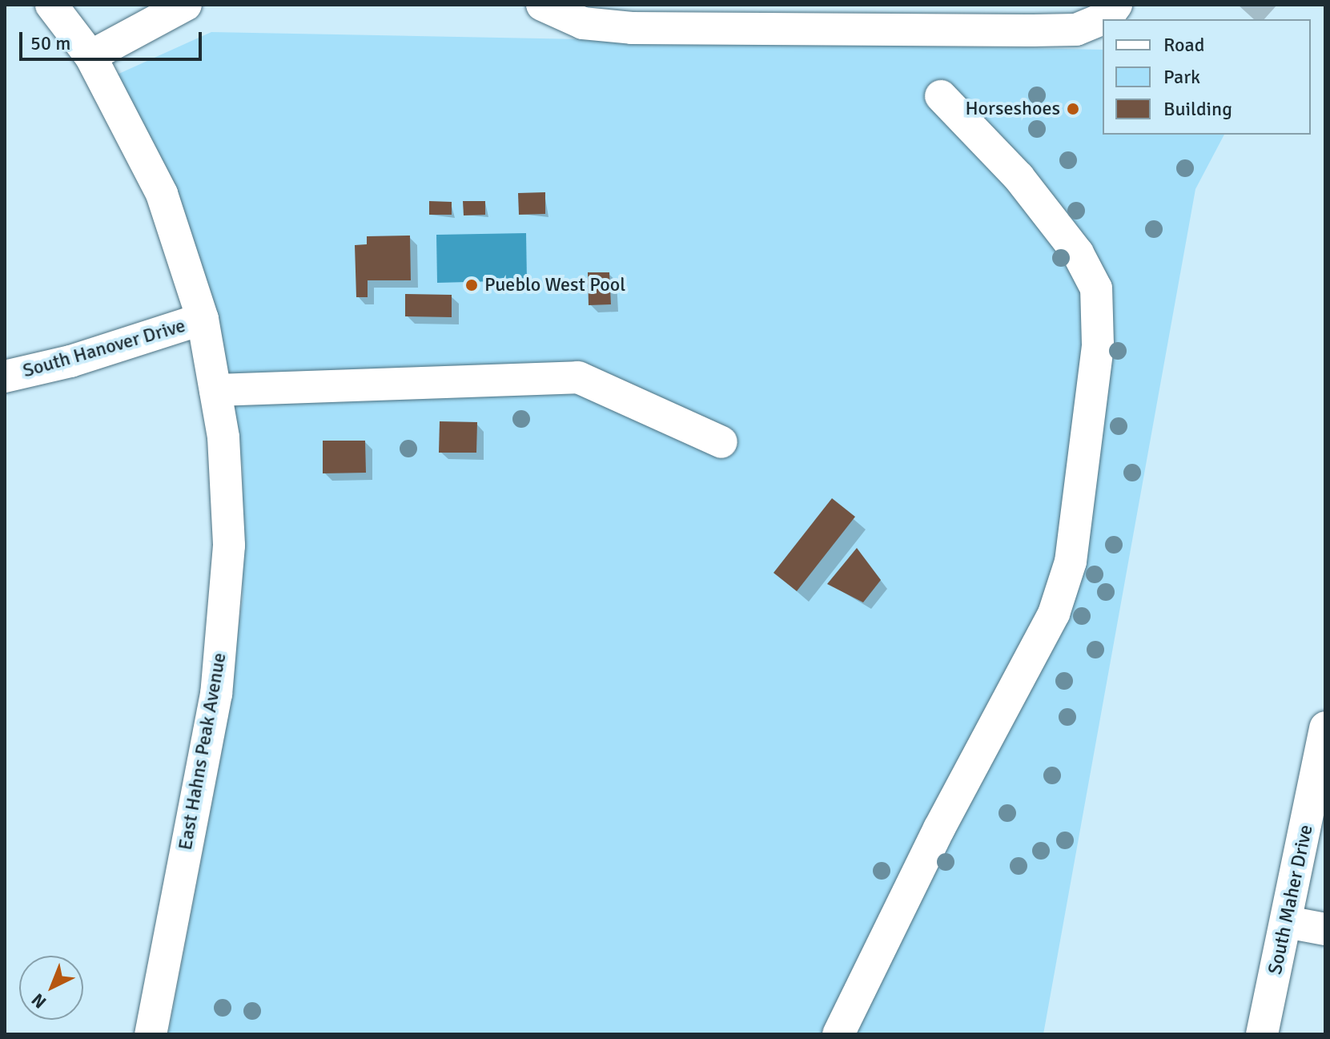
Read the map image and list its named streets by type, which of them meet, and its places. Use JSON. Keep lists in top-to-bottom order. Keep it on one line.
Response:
{"streets":{"street":["South Hanover Drive","East Hahns Peak Avenue","South Maher Drive"]},"crossings":[["South Hanover Drive","East Hahns Peak Avenue"]],"places":["Horseshoes","Pueblo West Pool"],"legend":["Road","Park","Building"],"scale_bar":"50 m","north":"bottom left"}
